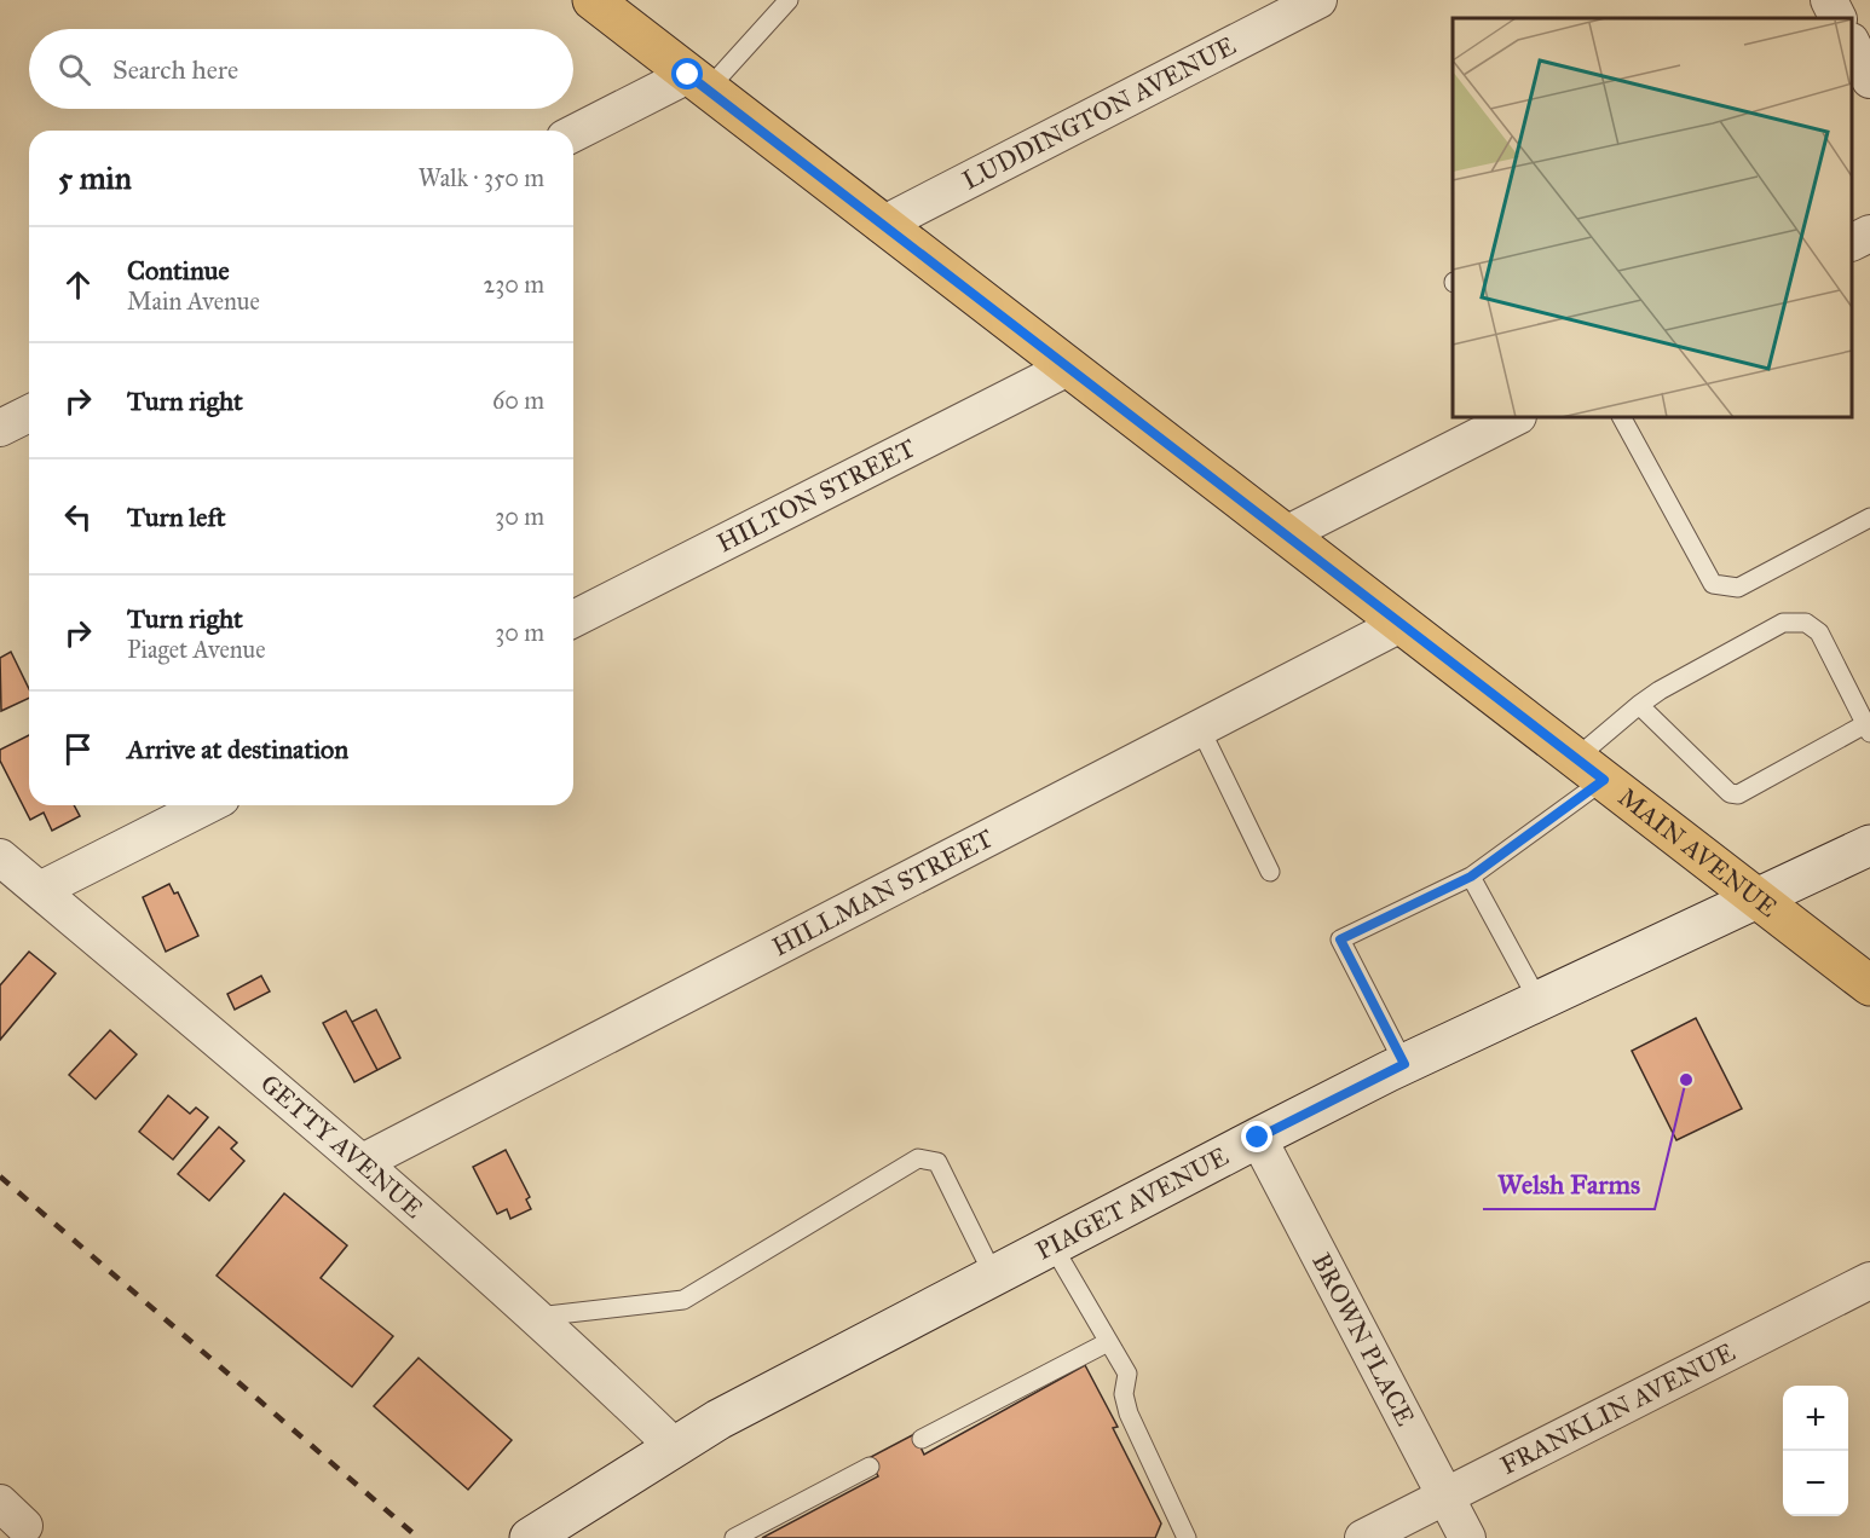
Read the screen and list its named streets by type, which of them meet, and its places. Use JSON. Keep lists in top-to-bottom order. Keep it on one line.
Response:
{"streets":{"main road":["MAIN AVENUE"],"street":["LUDDINGTON AVENUE","HILTON STREET","HILLMAN STREET","GETTY AVENUE","PIAGET AVENUE","BROWN PLACE","FRANKLIN AVENUE"]},"crossings":[["LUDDINGTON AVENUE","MAIN AVENUE"],["HILTON STREET","MAIN AVENUE"],["MAIN AVENUE","HILLMAN STREET"],["MAIN AVENUE","PIAGET AVENUE"],["HILLMAN STREET","GETTY AVENUE"],["GETTY AVENUE","PIAGET AVENUE"],["PIAGET AVENUE","BROWN PLACE"],["BROWN PLACE","FRANKLIN AVENUE"]],"places":["Welsh Farms"],"page":{"search":"Search here","heading":["5 min","Walk · 350 m"],"list":[["Continue","Main Avenue","230 m"],["Turn right","60 m"],["Turn left","30 m"],["Turn right","Piaget Avenue","30 m"],"Arrive at destination"],"map_buttons":["+","−"]}}
